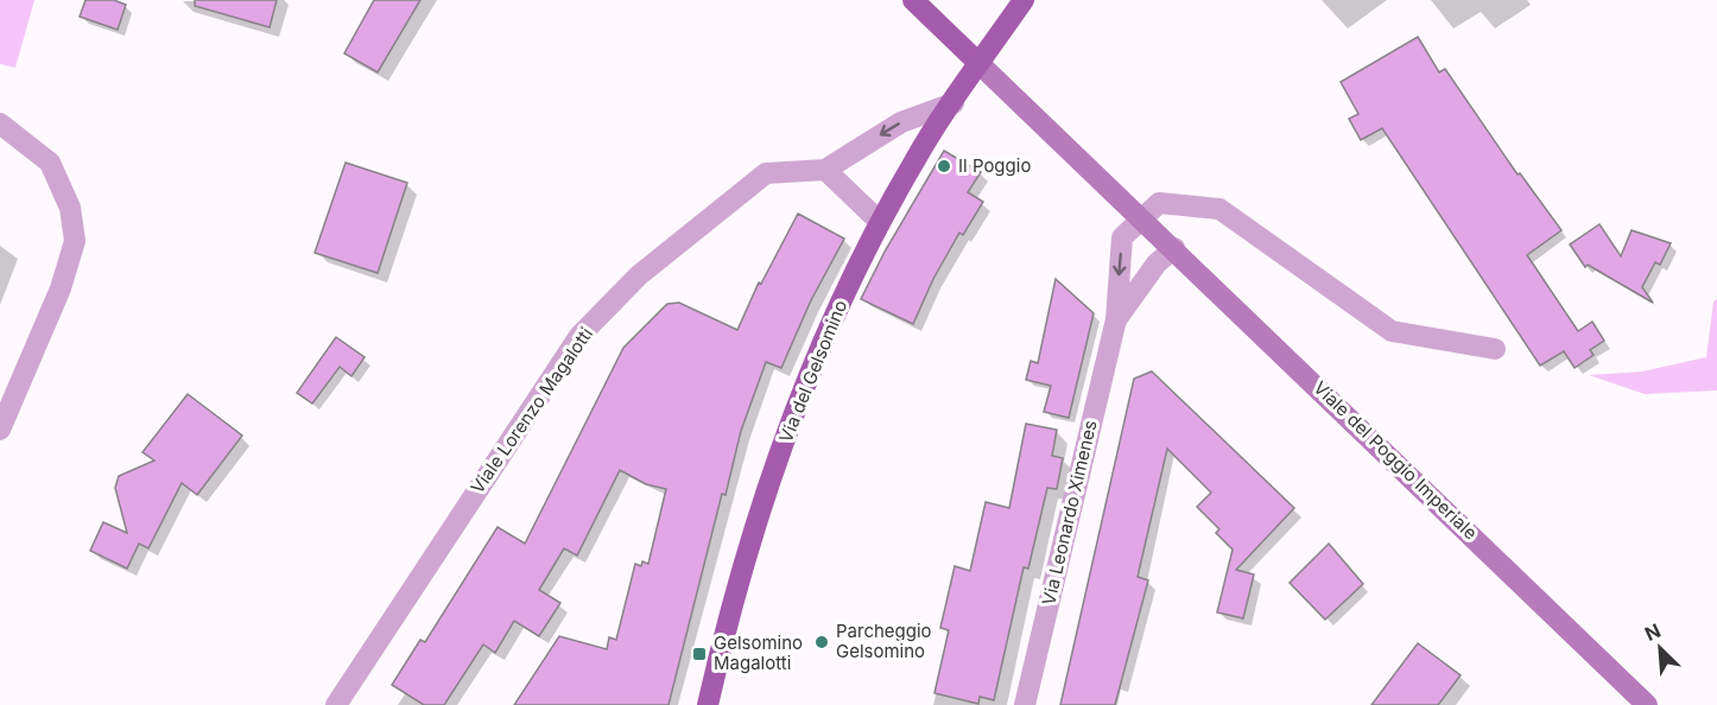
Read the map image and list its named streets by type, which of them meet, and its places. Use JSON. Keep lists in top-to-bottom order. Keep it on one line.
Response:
{"streets":{"main road":["Via del Gelsomino","Viale del Poggio Imperiale"],"street":["Viale Lorenzo Magalotti","Via Leonardo Ximenes"]},"crossings":[["Via del Gelsomino","Viale Lorenzo Magalotti"],["Via del Gelsomino","Viale del Poggio Imperiale"],["Viale del Poggio Imperiale","Via Leonardo Ximenes"]],"places":{"other":["Il Poggio","Parcheggio Gelsomino"],"transit":["Gelsomino Magalotti"]},"north":"top left"}
